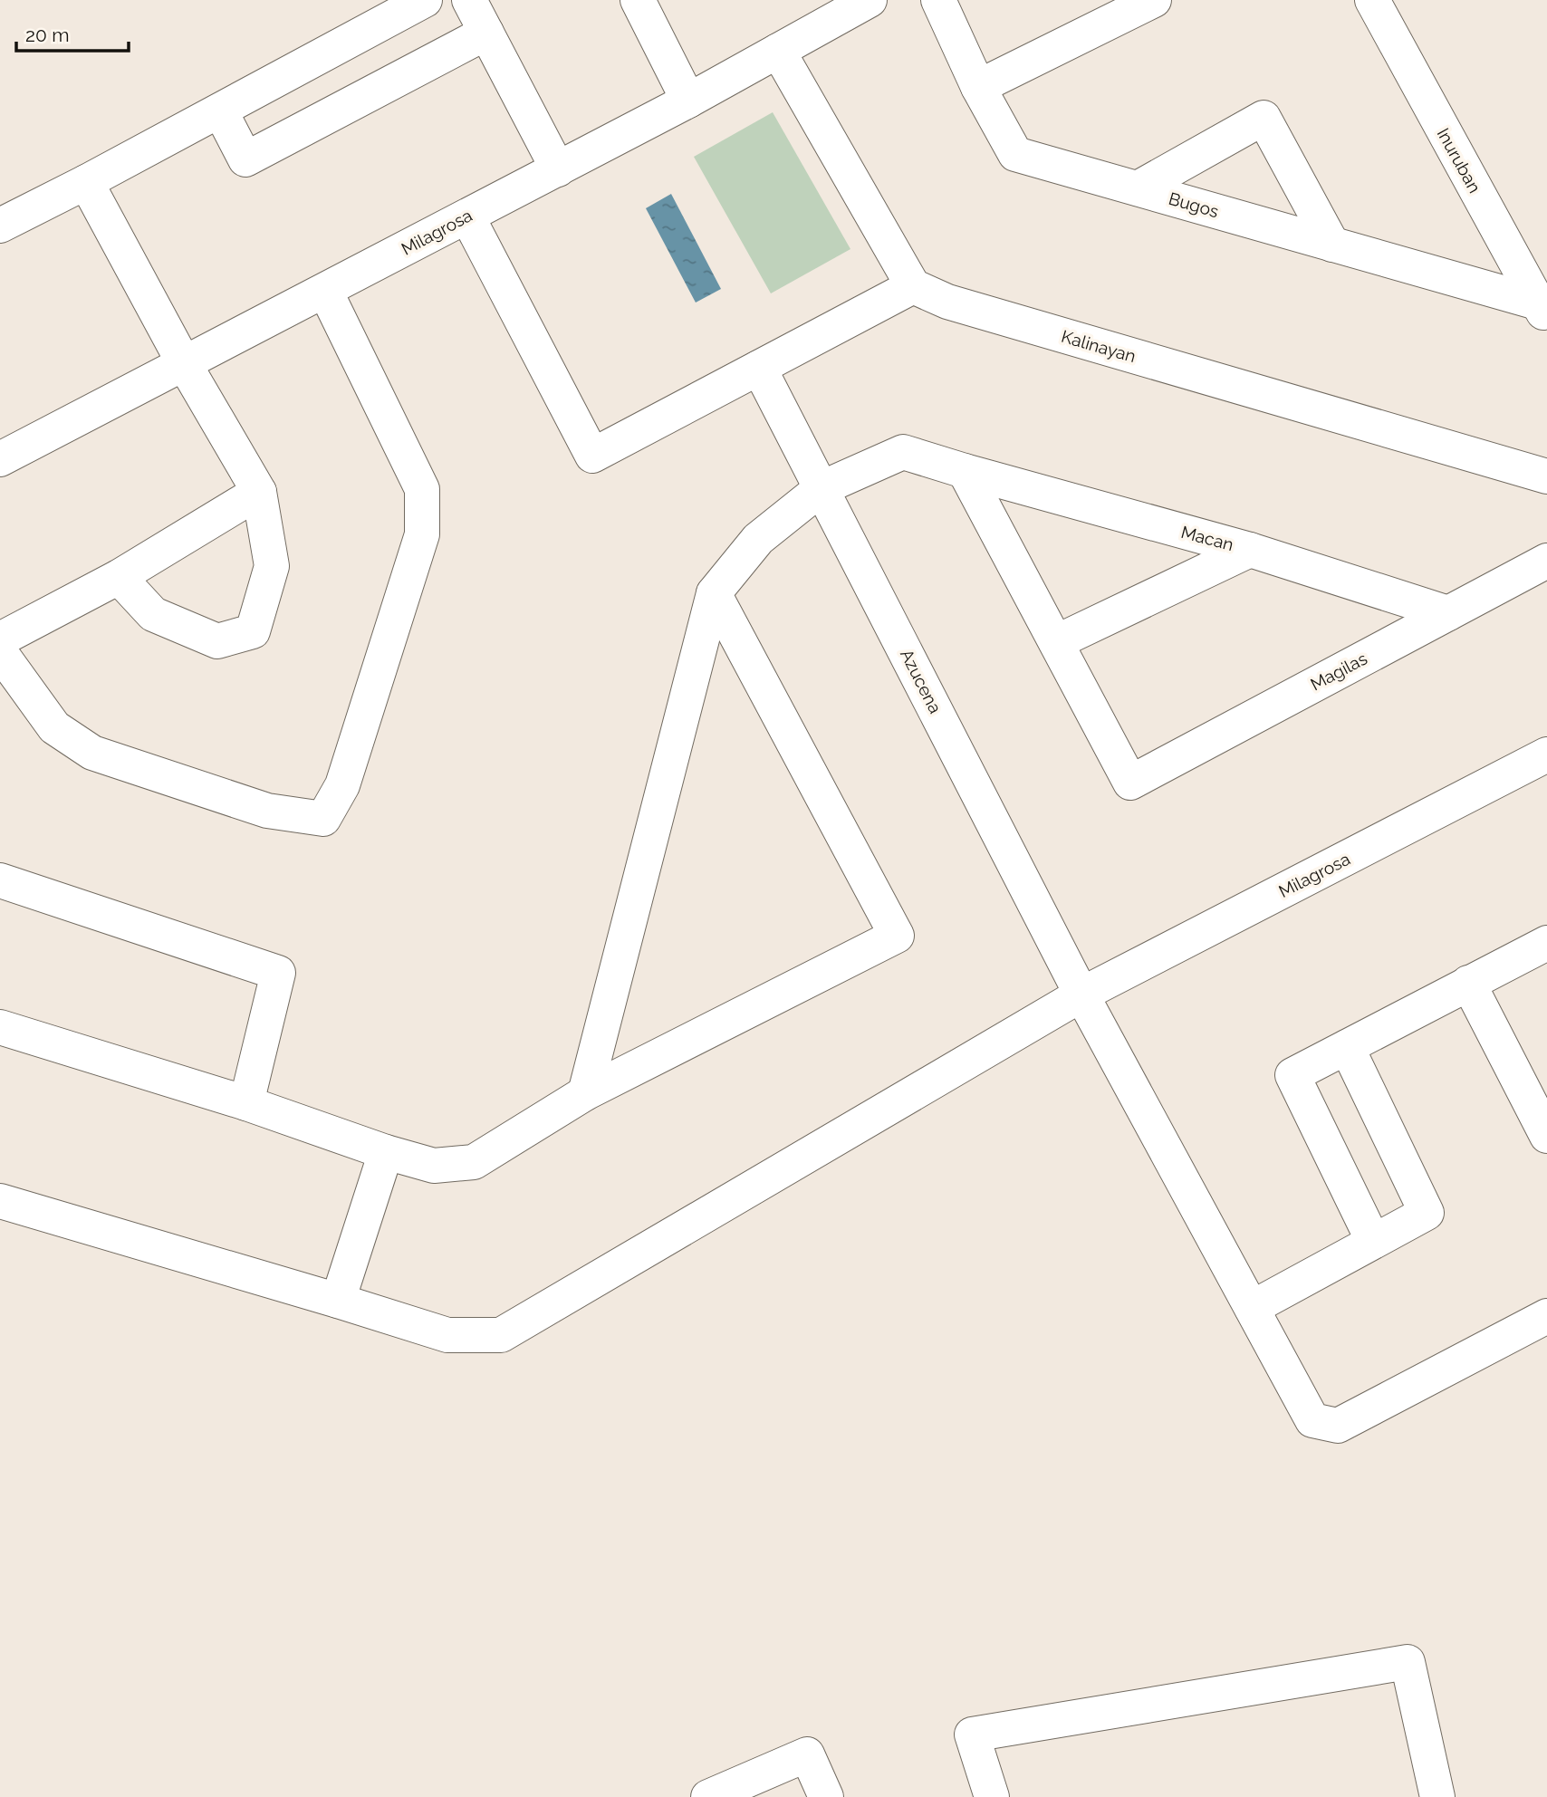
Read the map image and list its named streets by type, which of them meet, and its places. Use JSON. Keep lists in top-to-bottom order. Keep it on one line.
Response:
{"streets":{"street":["Inuruban","Bugos","Milagrosa","Kalinayan","Macan","Magilas","Azucena"]},"crossings":[["Inuruban","Bugos"],["Milagrosa","Azucena"],["Macan","Magilas"],["Macan","Azucena"]],"scale_bar":"20 m"}
